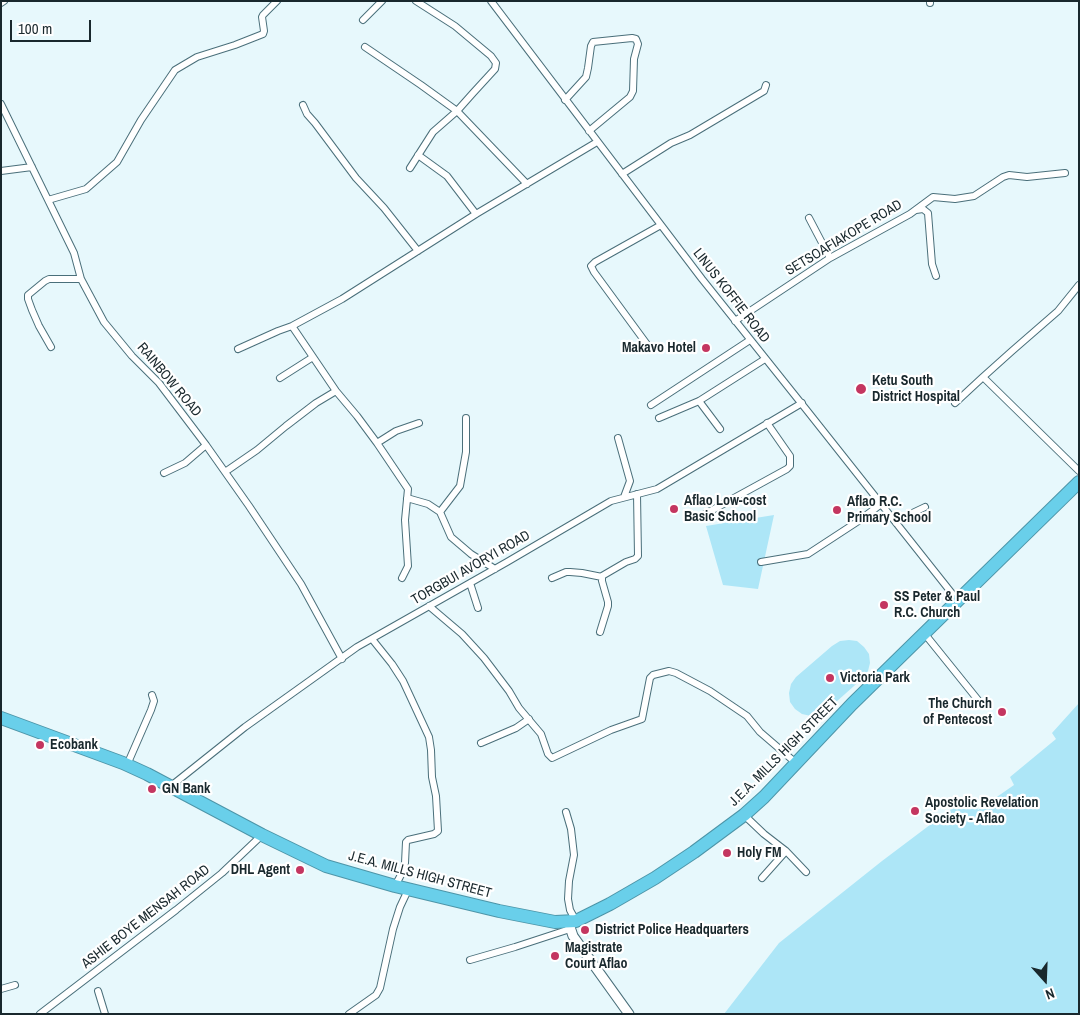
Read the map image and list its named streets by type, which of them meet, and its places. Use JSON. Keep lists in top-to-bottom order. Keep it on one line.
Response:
{"streets":{"highway":["J.E.A. MILLS HIGH STREET"],"street":["SETSOAFIAKOPE ROAD","LINUS KOFFIE ROAD","RAINBOW ROAD","TORGBUI AVORYI ROAD","ASHIE BOYE MENSAH ROAD"]},"crossings":[["SETSOAFIAKOPE ROAD","LINUS KOFFIE ROAD"],["LINUS KOFFIE ROAD","TORGBUI AVORYI ROAD"],["LINUS KOFFIE ROAD","J.E.A. MILLS HIGH STREET"],["RAINBOW ROAD","TORGBUI AVORYI ROAD"],["TORGBUI AVORYI ROAD","J.E.A. MILLS HIGH STREET"],["J.E.A. MILLS HIGH STREET","ASHIE BOYE MENSAH ROAD"]],"places":["Makavo Hotel","Ketu South District Hospital","Aflao Low-cost Basic School","Aflao R.C. Primary School","SS Peter & Paul R.C. Church","Victoria Park","The Church of Pentecost","Ecobank","GN Bank","Apostolic Revelation Society - Aflao","Holy FM","DHL Agent","District Police Headquarters","Magistrate Court Aflao"],"scale_bar":"100 m","north":"bottom"}
